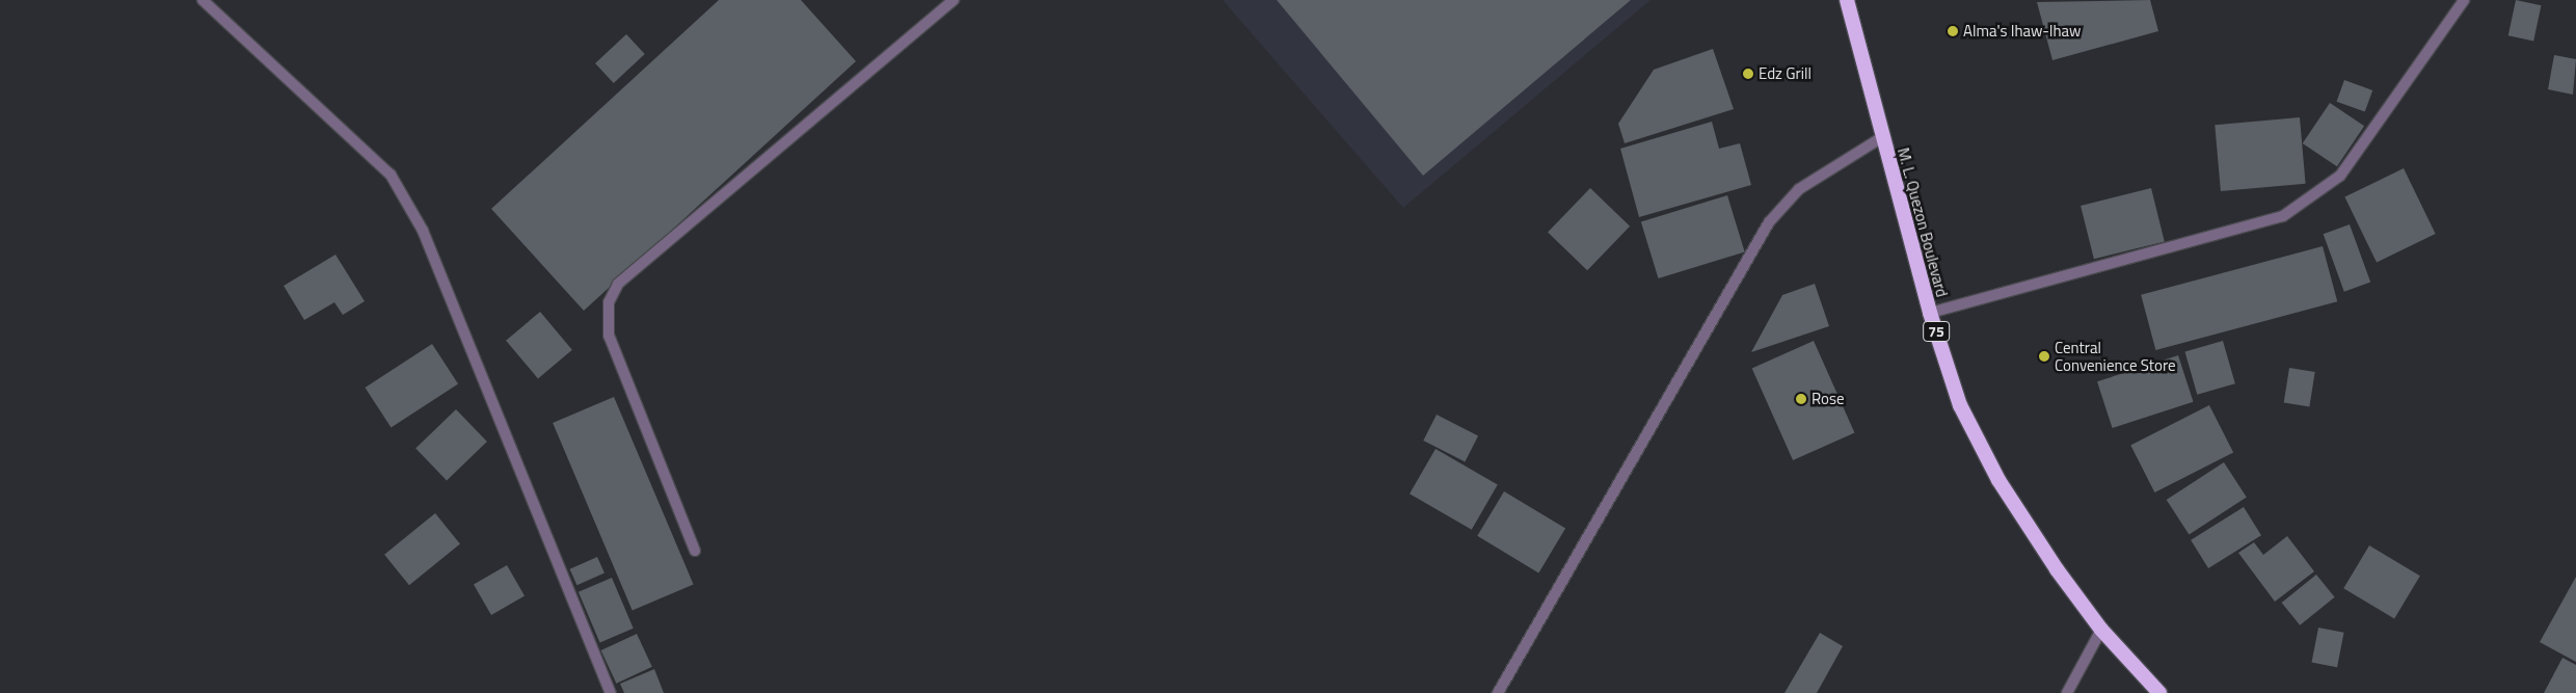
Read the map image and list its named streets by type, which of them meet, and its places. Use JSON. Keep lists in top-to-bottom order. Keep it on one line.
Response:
{"streets":{"highway":["M. L. Quezon Boulevard","75"]},"crossings":[["M. L. Quezon Boulevard","75"]],"places":["Alma's Ihaw-Ihaw","Edz Grill","Central Convenience Store","Rose"]}
